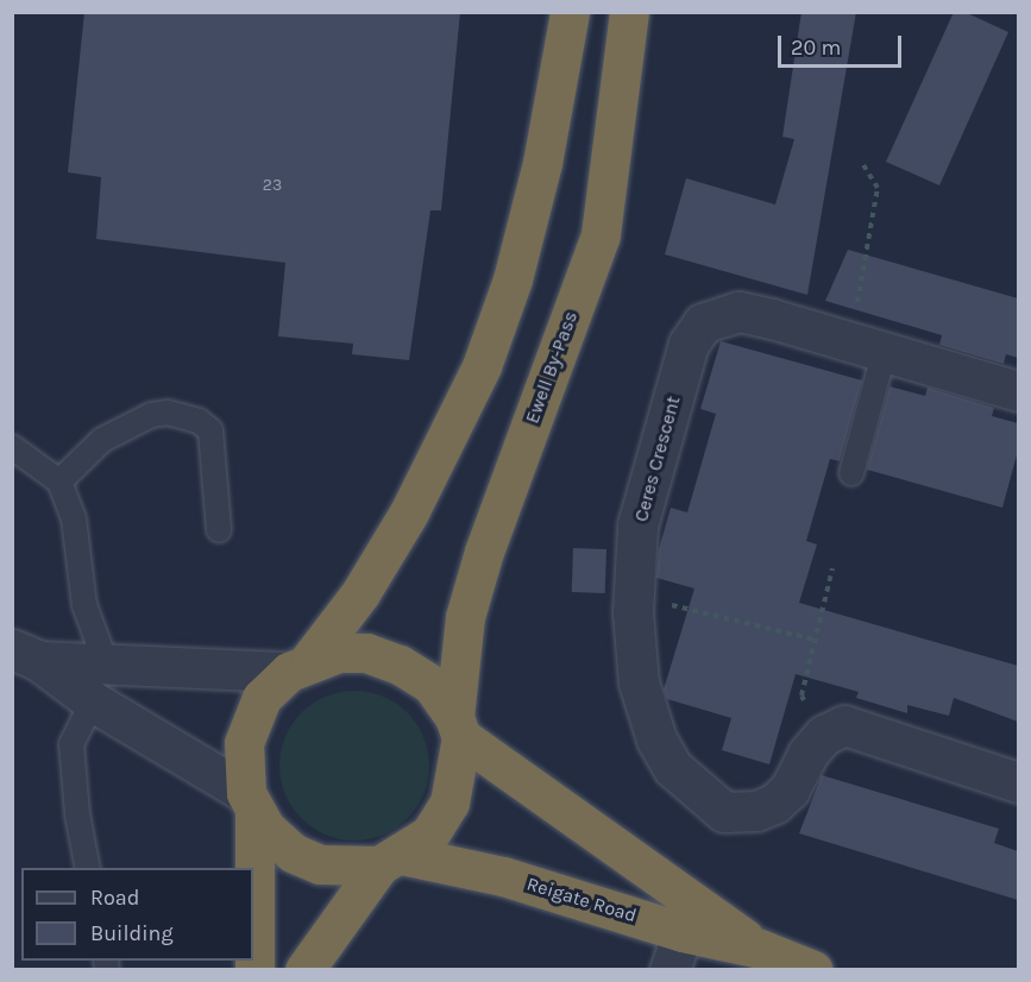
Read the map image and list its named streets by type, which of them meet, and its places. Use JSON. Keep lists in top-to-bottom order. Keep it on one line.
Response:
{"streets":{"highway":["Ewell By-Pass","Reigate Road"],"street":["Ceres Crescent"]},"crossings":[["Ewell By-Pass","Reigate Road"]],"house_numbers":["23"],"legend":["Road","Building"],"scale_bar":"20 m"}
